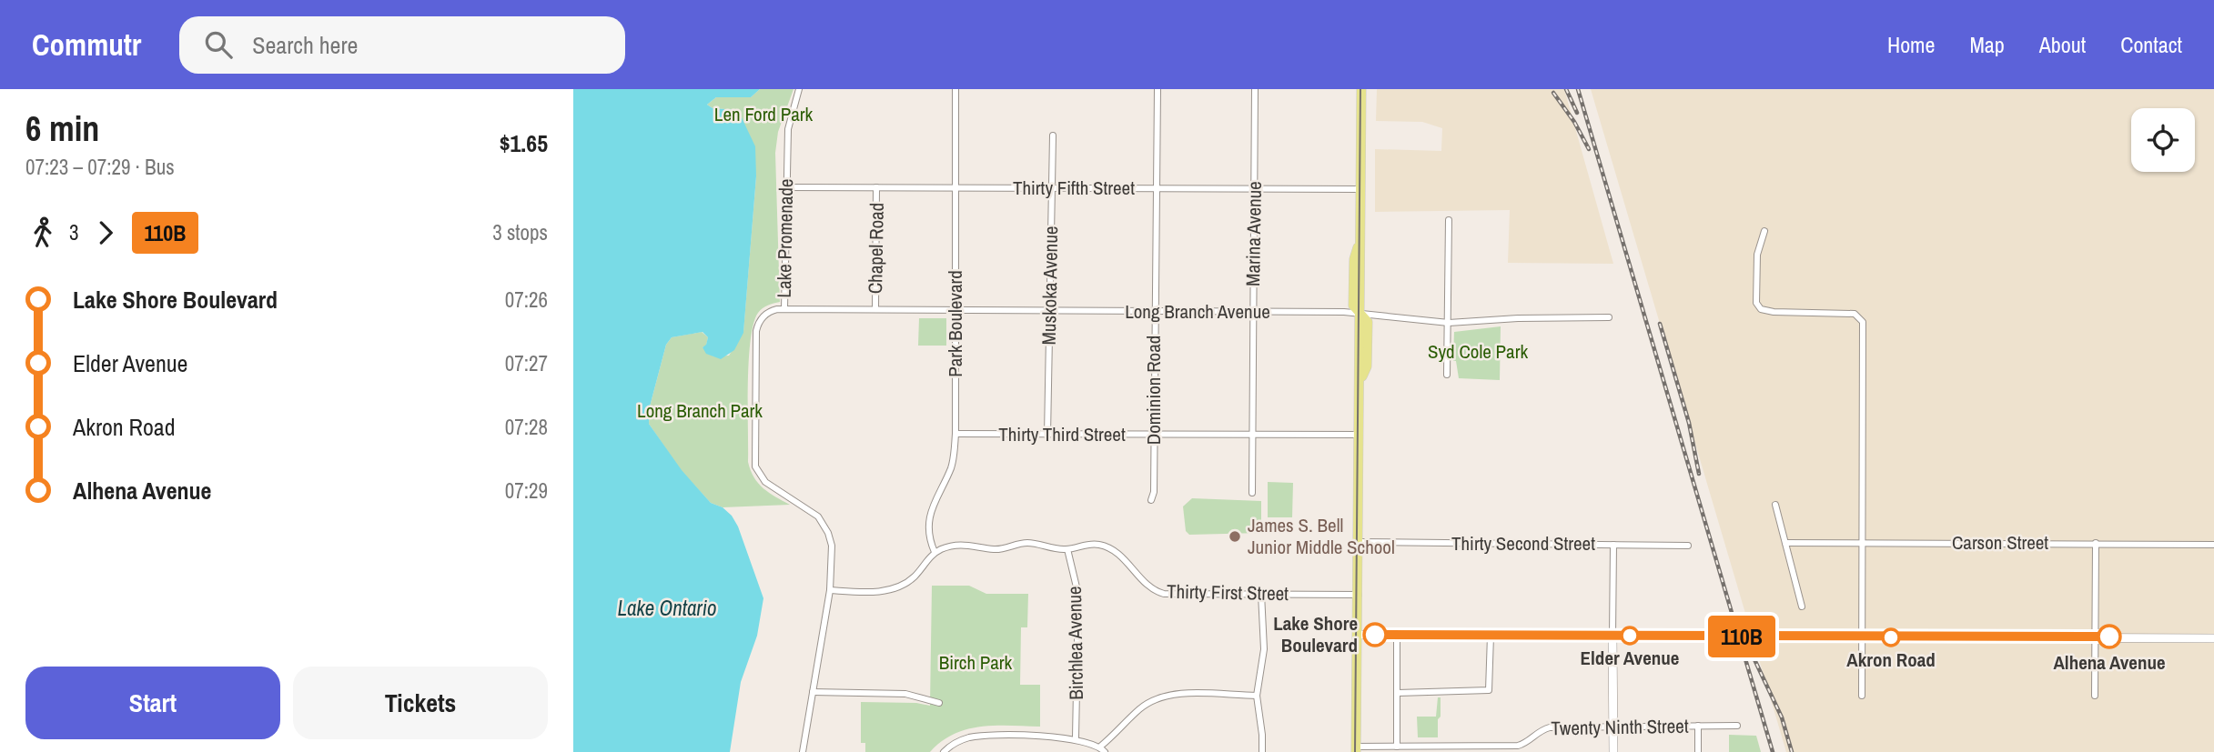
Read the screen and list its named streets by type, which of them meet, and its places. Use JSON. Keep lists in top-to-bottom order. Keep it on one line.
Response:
{"streets":{"street":["Thirty Fifth Street","Marina Avenue","Lake Promenade","Chapel Road","Muskoka Avenue","Long Branch Avenue","Park Boulevard","Dominion Road","Thirty Third Street","Carson Street","Thirty Second Street","Thirty First Street","Birchlea Avenue","Twenty Ninth Street"]},"crossings":[["Thirty Fifth Street","Marina Avenue"],["Thirty Fifth Street","Lake Promenade"],["Thirty Fifth Street","Chapel Road"],["Thirty Fifth Street","Muskoka Avenue"],["Thirty Fifth Street","Park Boulevard"],["Thirty Fifth Street","Dominion Road"],["Marina Avenue","Long Branch Avenue"],["Marina Avenue","Thirty Third Street"],["Lake Promenade","Long Branch Avenue"],["Chapel Road","Long Branch Avenue"],["Muskoka Avenue","Long Branch Avenue"],["Muskoka Avenue","Thirty Third Street"],["Long Branch Avenue","Park Boulevard"],["Long Branch Avenue","Dominion Road"],["Park Boulevard","Thirty Third Street"],["Park Boulevard","Thirty First Street"],["Dominion Road","Thirty Third Street"],["Thirty First Street","Birchlea Avenue"]],"water":["Lake Ontario"],"parks":["Len Ford Park","Syd Cole Park","Long Branch Park","Birch Park"],"places":["James S. Bell Junior Middle School","Lake Shore Boulevard","Elder Avenue","Alhena Avenue","Akron Road"],"lines":["bus line 110B"],"page":{"header":"Commutr","search":"Search here","nav":["Home","Map","About","Contact"],"heading":["6 min","07:23 – 07:29 · Bus","$1.65"],"on_map":"110B","legs":["3","110B","3 stops"],"list":[{"name":"Lake Shore Boulevard","value":"07:26"},{"name":"Elder Avenue","value":"07:27"},{"name":"Akron Road","value":"07:28"},{"name":"Alhena Avenue","value":"07:29"}],"buttons":["Start","Tickets"]}}
